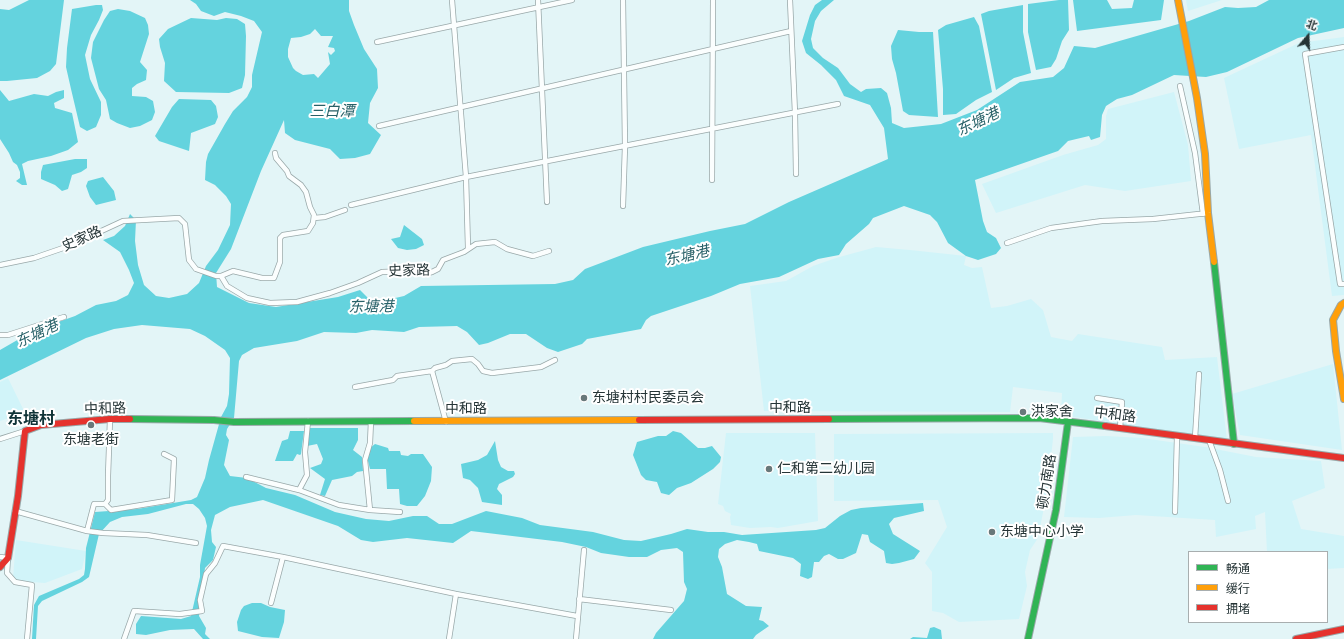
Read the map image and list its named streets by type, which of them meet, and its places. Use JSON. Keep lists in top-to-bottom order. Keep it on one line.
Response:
{"streets":{"main road":["中和路","顿力南路"],"street":["史家路"]},"crossings":[["中和路","顿力南路"]],"districts":["东塘村"],"water":["三白潭","东塘港"],"places":["东塘村村民委员会","洪家舍","东塘老街","仁和第二幼儿园","东塘中心小学"],"legend":["畅通","缓行","拥堵"],"north":"top"}
